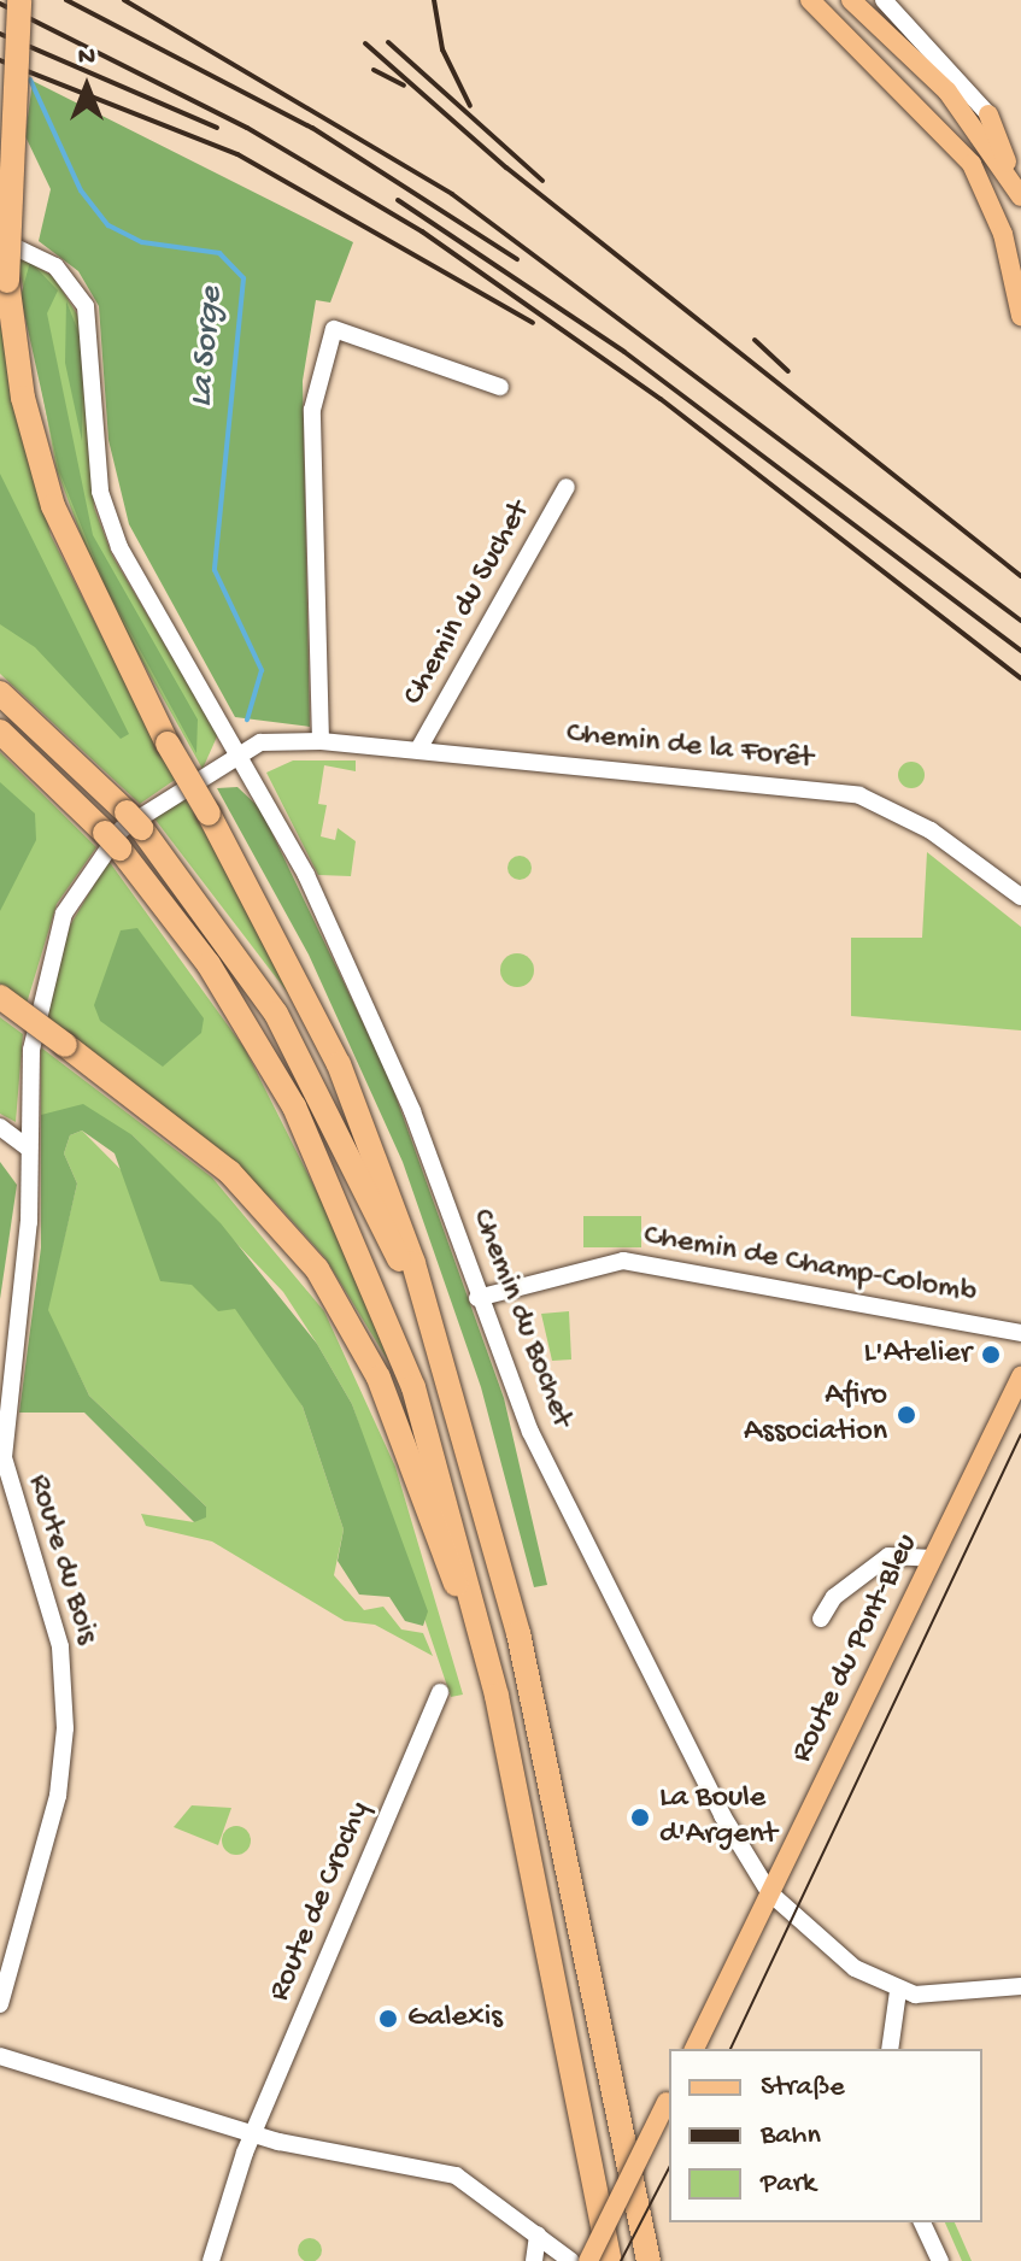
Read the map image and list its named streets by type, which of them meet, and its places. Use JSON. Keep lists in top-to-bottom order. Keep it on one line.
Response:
{"streets":{"main road":["Route du Pont-Bleu"],"street":["Chemin du Suchet","Chemin de la Forêt","Chemin de Champ-Colomb","Chemin du Bochet","Route du Bois","Route de Crochy"]},"crossings":[["Chemin du Suchet","Chemin de la Forêt"],["Chemin de la Forêt","Chemin du Bochet"],["Chemin de la Forêt","Route du Bois"],["Chemin de Champ-Colomb","Chemin du Bochet"],["Chemin du Bochet","Route du Bois"],["Chemin du Bochet","Route du Pont-Bleu"]],"water":["La Sorge"],"places":["L'Atelier","Afiro Association","La Boule d'Argent","Galexis"],"legend":["Straße","Bahn","Park"],"north":"top"}
